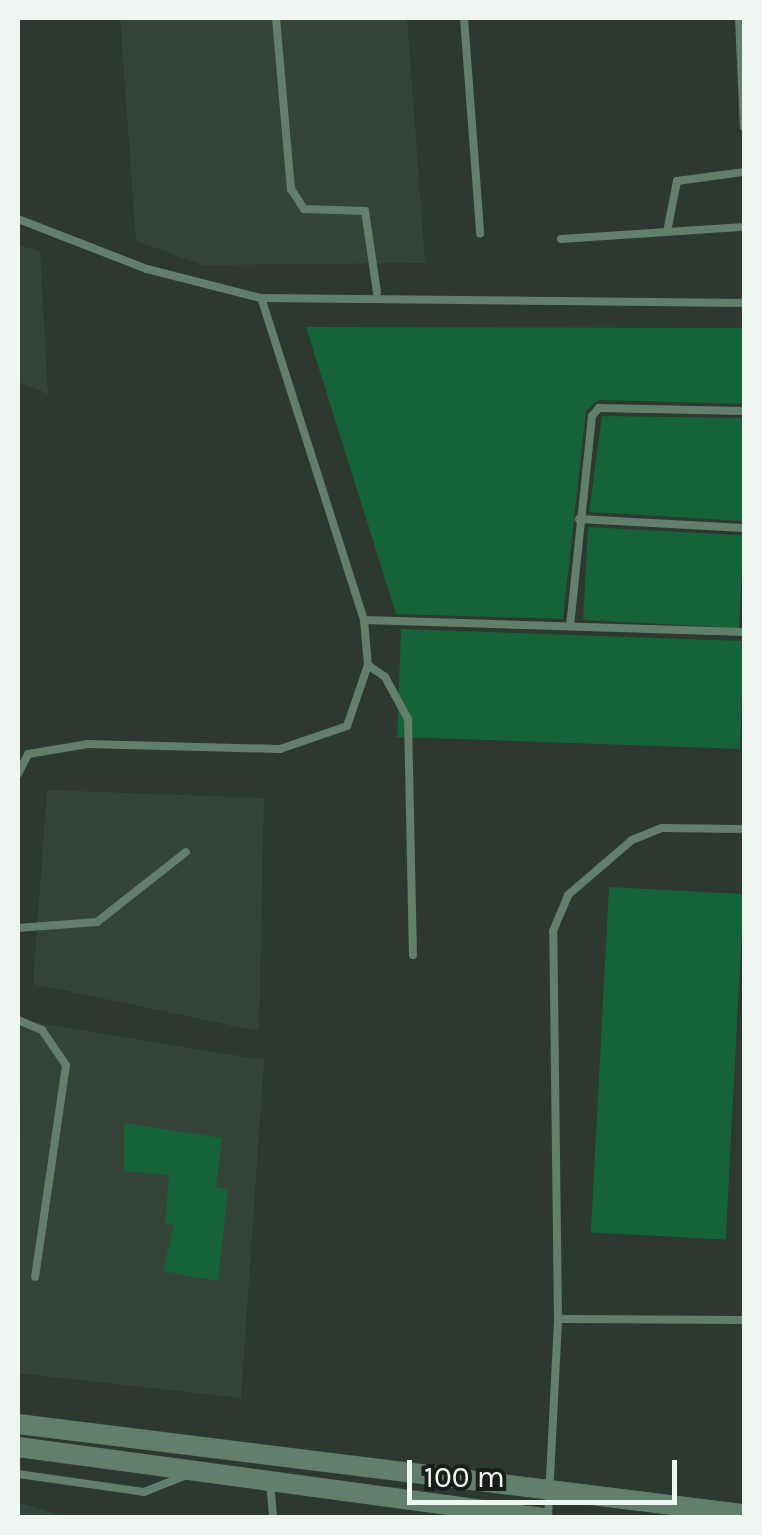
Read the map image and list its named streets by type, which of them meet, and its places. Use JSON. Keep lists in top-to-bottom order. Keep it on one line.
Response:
{"scale_bar":"100 m"}
